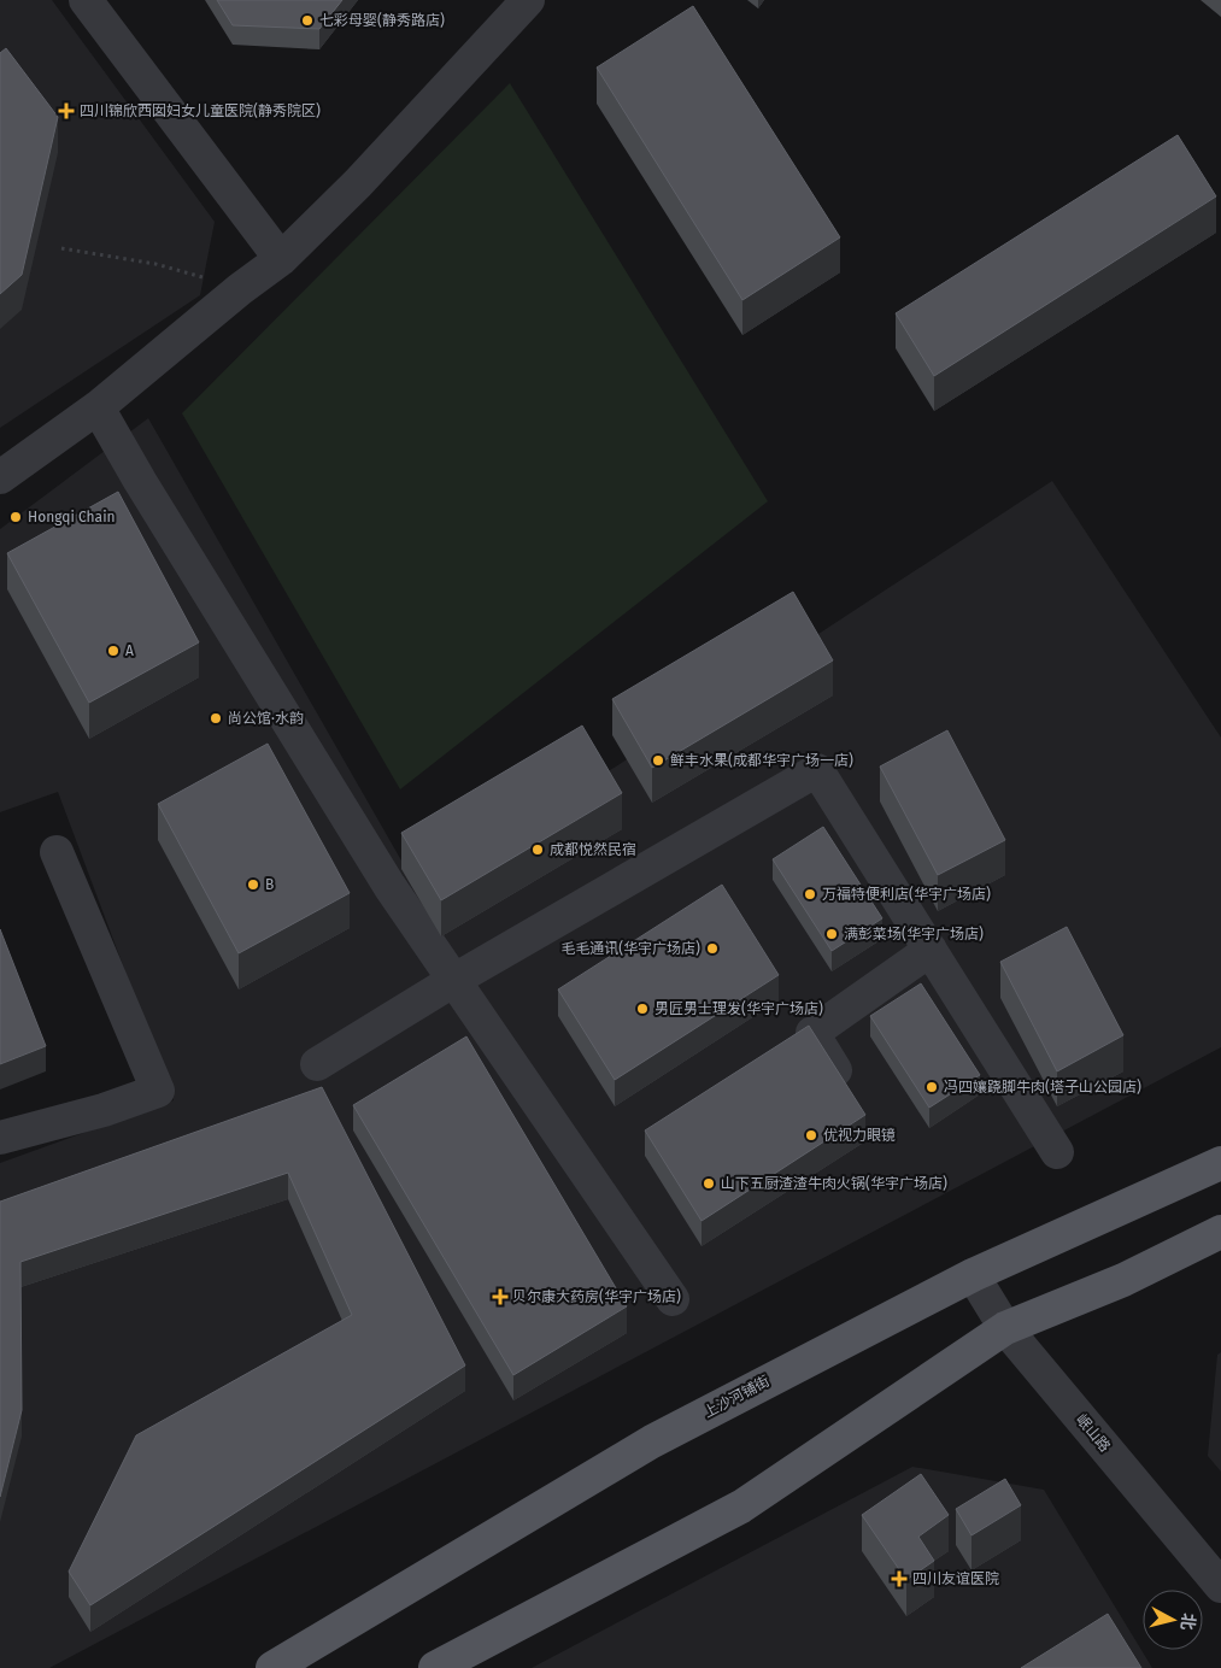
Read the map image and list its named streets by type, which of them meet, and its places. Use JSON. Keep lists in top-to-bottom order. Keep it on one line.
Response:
{"streets":{"main road":["上沙河铺街"],"street":["岷山路"]},"crossings":[["上沙河铺街","岷山路"]],"places":{"other":["七彩母婴(静秀路店)","Hongqi Chain","A","尚公馆·水韵","鲜丰水果(成都华宇广场一店)","成都悦然民宿","B","万福特便利店(华宇广场店)","满彭菜场(华宇广场店)","毛毛通讯(华宇广场店)","男匠男士理发(华宇广场店)","冯四孃跷脚牛肉(塔子山公园店)","优视力眼镜","山下五厨渣渣牛肉火锅(华宇广场店)"],"health":["四川锦欣西囡妇女儿童医院(静秀院区)","贝尔康大药房(华宇广场店)","四川友谊医院"]},"north":"right"}
